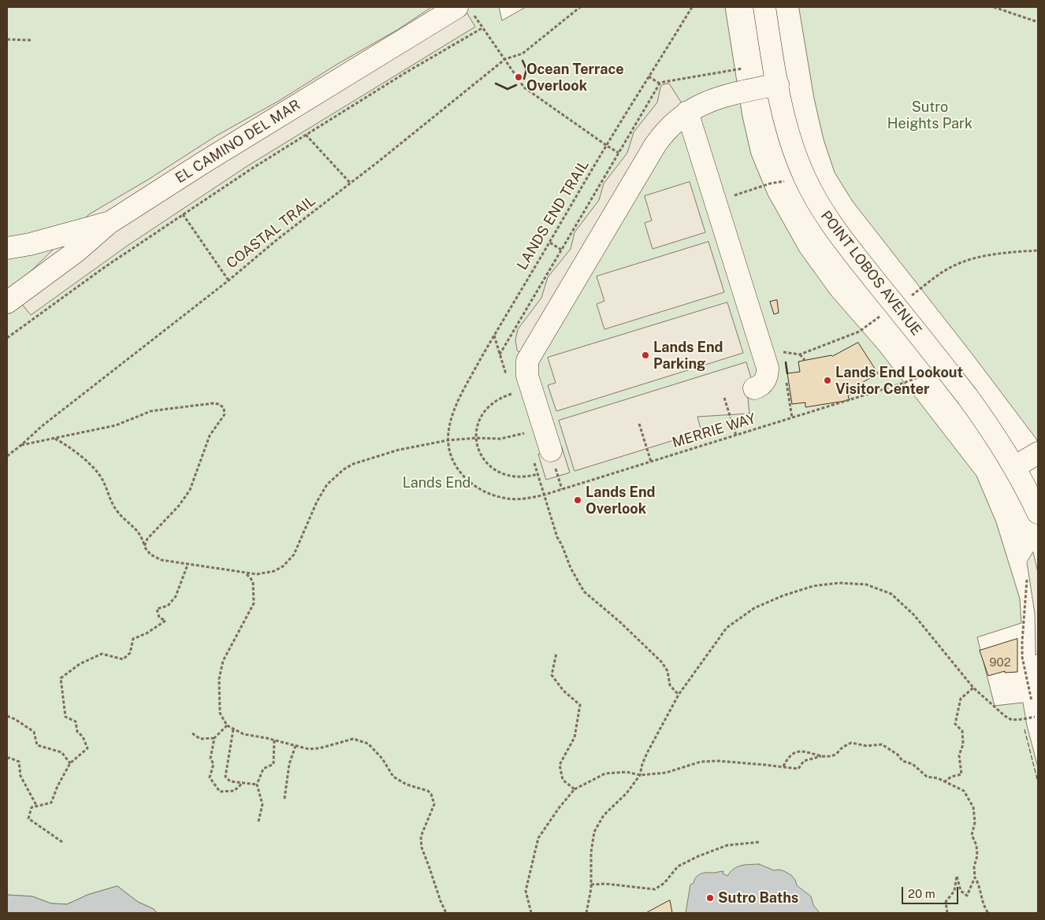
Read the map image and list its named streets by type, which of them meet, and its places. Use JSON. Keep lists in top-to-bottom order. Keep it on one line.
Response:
{"streets":{"main road":["EL CAMINO DEL MAR","POINT LOBOS AVENUE"],"path":["LANDS END TRAIL","COASTAL TRAIL","MERRIE WAY"]},"crossings":[["LANDS END TRAIL","MERRIE WAY"],["POINT LOBOS AVENUE","MERRIE WAY"]],"parks":["Sutro Heights Park","Lands End"],"places":["Ocean Terrace Overlook","Lands End Parking","Lands End Lookout Visitor Center","Lands End Overlook","Sutro Baths"],"house_numbers":["902"],"scale_bar":"20 m"}
